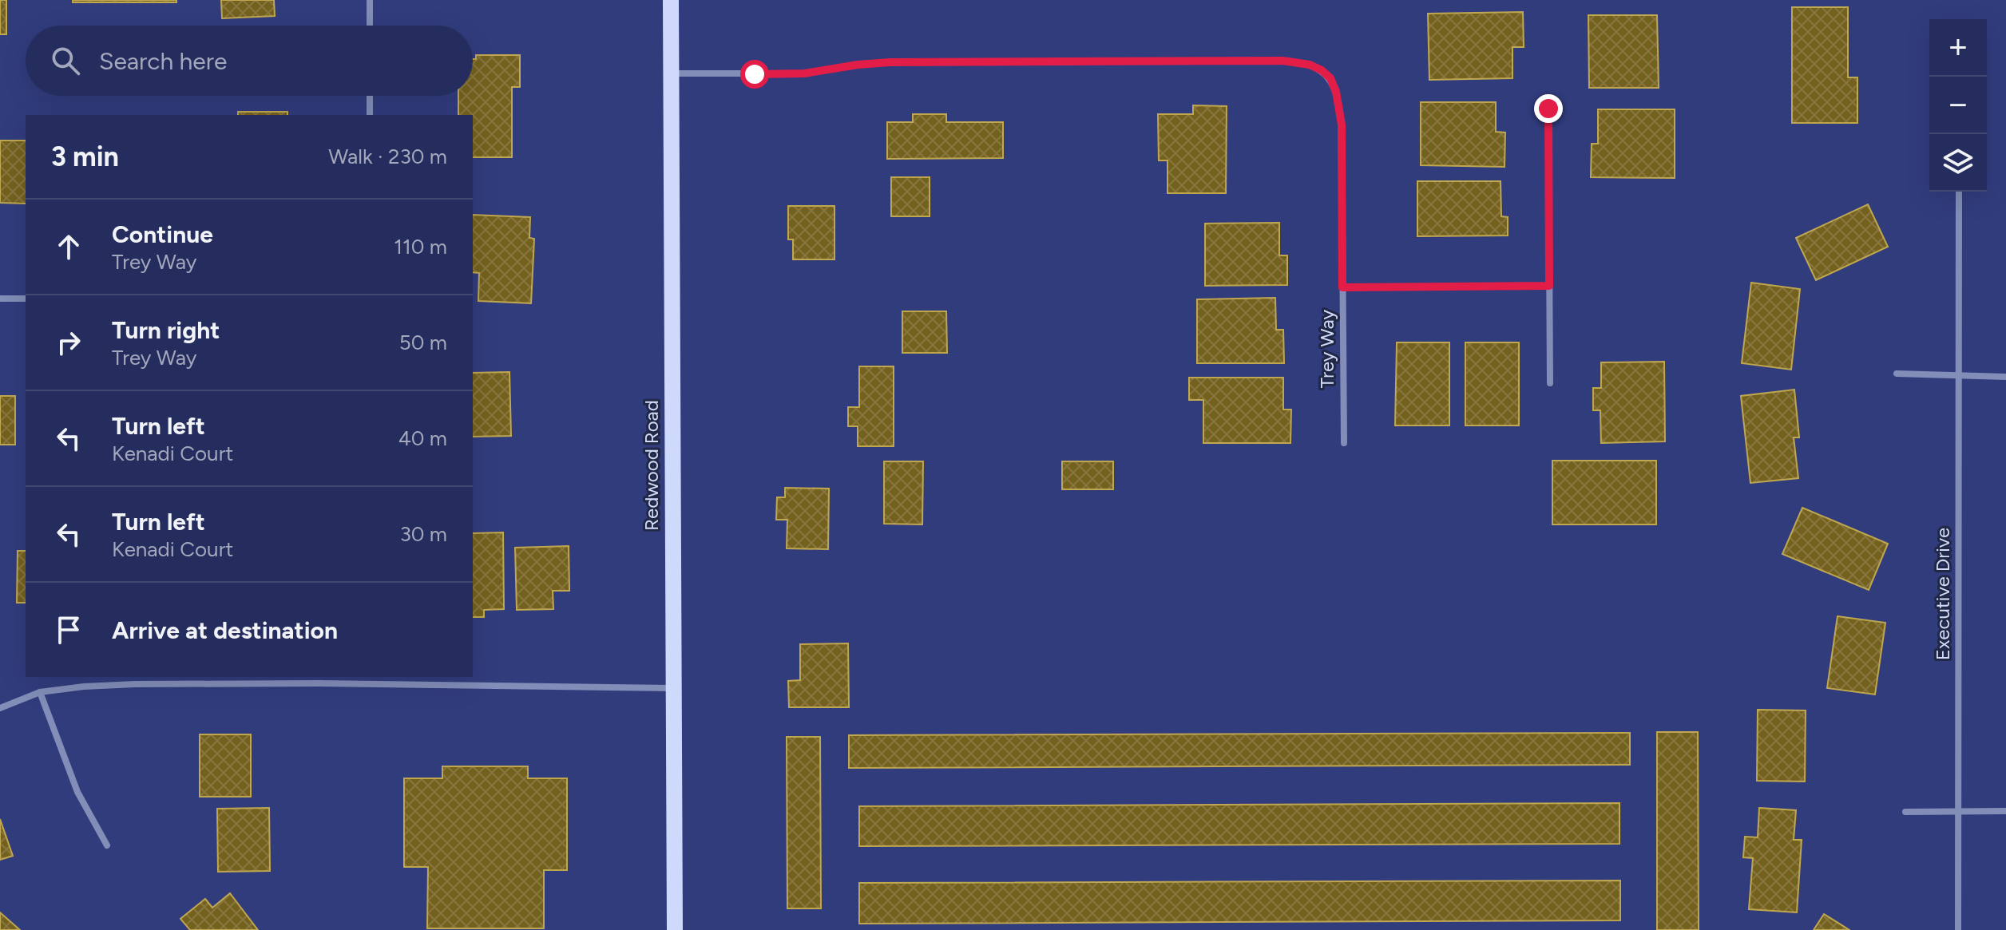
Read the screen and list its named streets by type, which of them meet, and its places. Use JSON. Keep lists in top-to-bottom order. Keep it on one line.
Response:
{"streets":{"main road":["Redwood Road"],"street":["Trey Way","Executive Drive"]},"crossings":[["Trey Way","Redwood Road"]],"page":{"map_buttons":["+","−"],"search":"Search here","heading":["3 min","Walk · 230 m"],"list":[["Continue","Trey Way","110 m"],["Turn right","Trey Way","50 m"],["Turn left","Kenadi Court","40 m"],["Turn left","Kenadi Court","30 m"],"Arrive at destination"]}}
